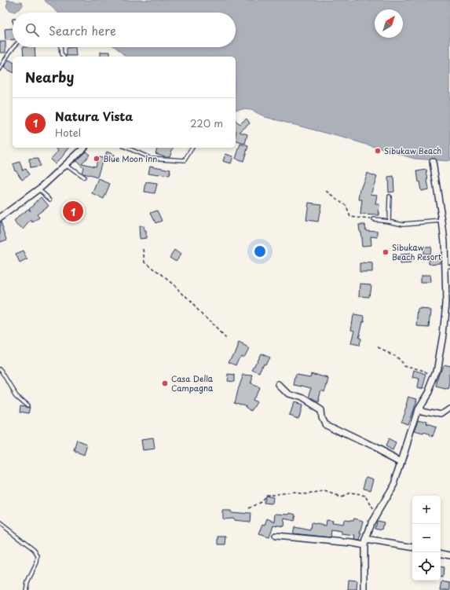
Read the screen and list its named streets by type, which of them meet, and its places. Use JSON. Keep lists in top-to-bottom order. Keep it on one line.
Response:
{"places":["Sibukaw Beach","Blue Moon Inn","Sibukaw Beach Resort","Casa Della Campagna"],"north":"top right","page":{"search":"Search here","heading":"Nearby","list":[{"mark":"1","name":"Natura Vista","note":"Hotel","value":"220 m"}],"pins":"1","map_buttons":["+","−"]}}
